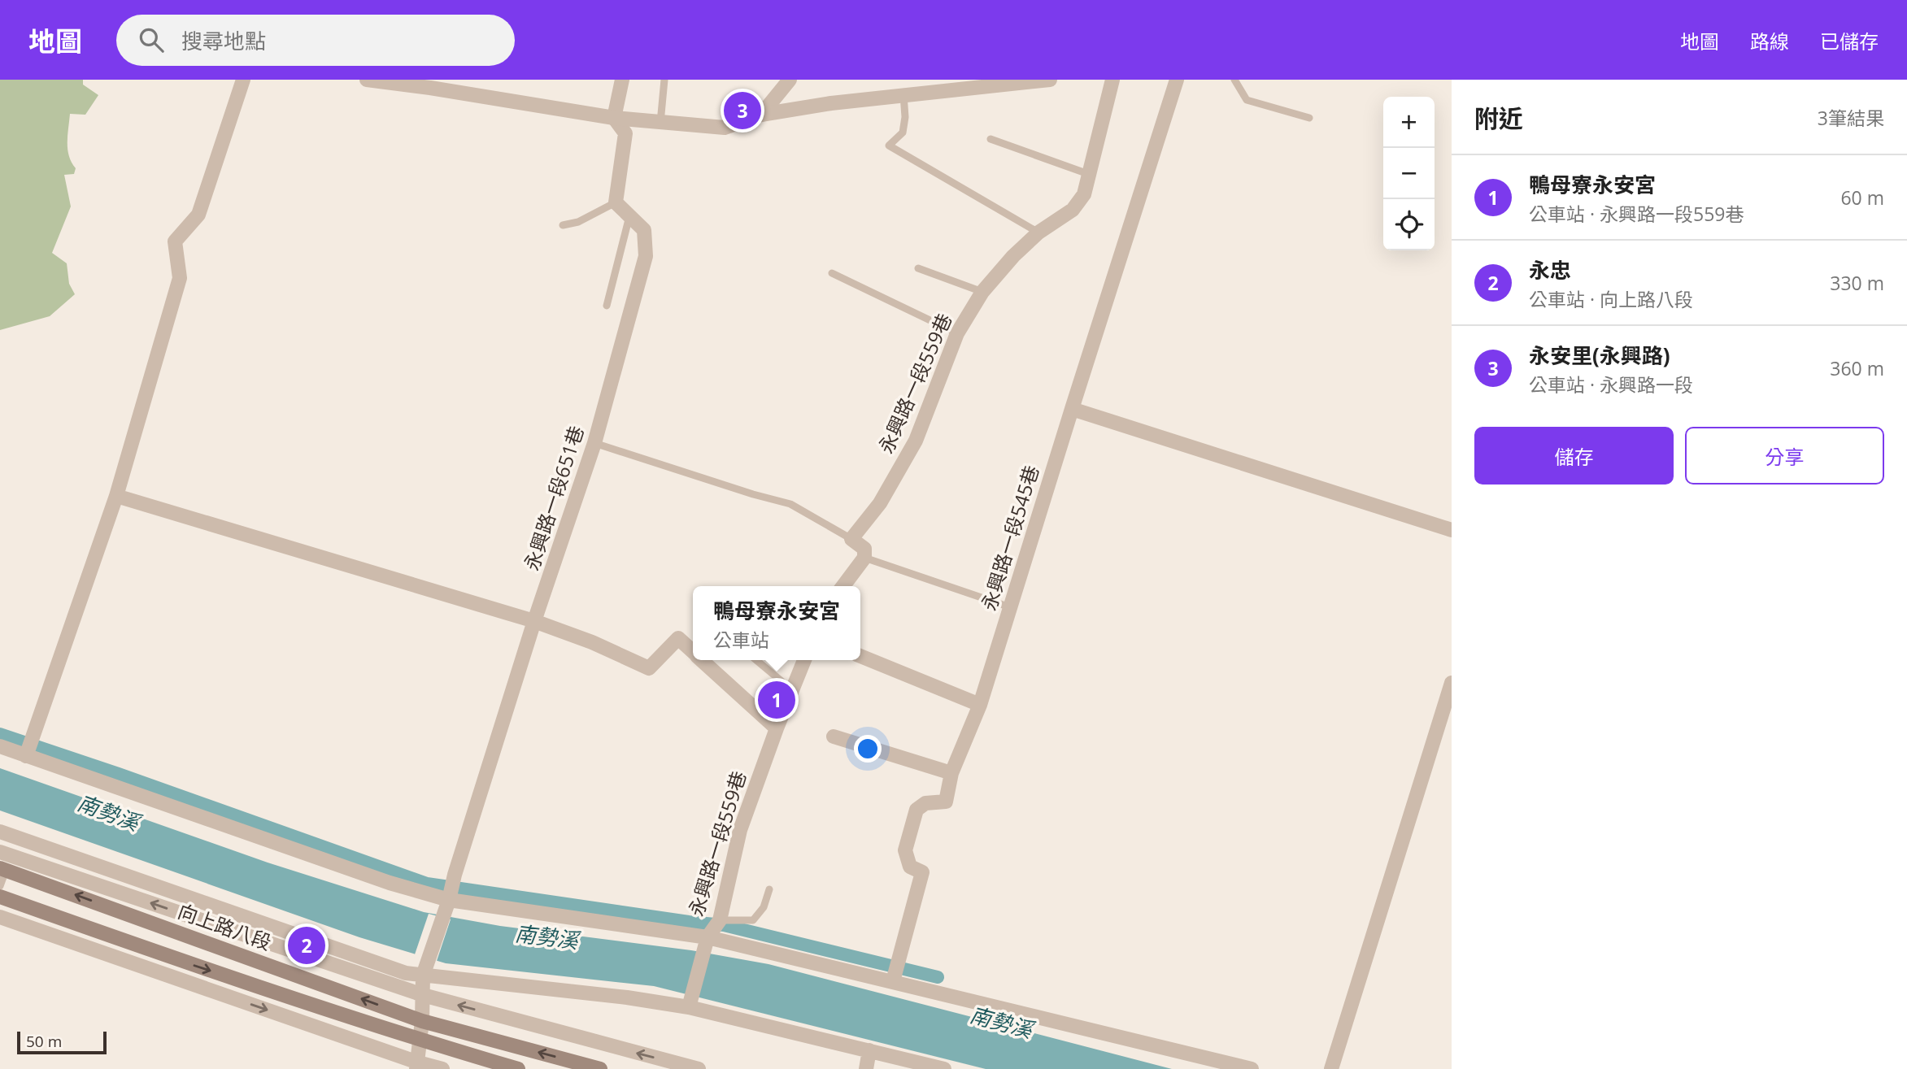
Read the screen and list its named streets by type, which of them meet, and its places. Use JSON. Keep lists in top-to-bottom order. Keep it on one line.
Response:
{"streets":{"main road":["向上路八段"],"street":["永興路一段559巷","永興路一段651巷","永興路一段545巷"]},"crossings":[["永興路一段651巷","向上路八段"]],"water":["南勢溪"],"scale_bar":"50 m","page":{"header":"地圖","search":"搜尋地點","nav":["地圖","路線","已儲存"],"heading":["附近","3筆結果"],"pins":["3","1","2"],"map_buttons":["+","−"],"list":[{"mark":"1","name":"鴨母寮永安宮","note":"公車站 · 永興路一段559巷","value":"60 m"},{"mark":"2","name":"永忠","note":"公車站 · 向上路八段","value":"330 m"},{"mark":"3","name":"永安里(永興路)","note":"公車站 · 永興路一段","value":"360 m"}],"buttons":["儲存","分享"],"popup":["鴨母寮永安宮","公車站"],"scale":"50 m"}}
